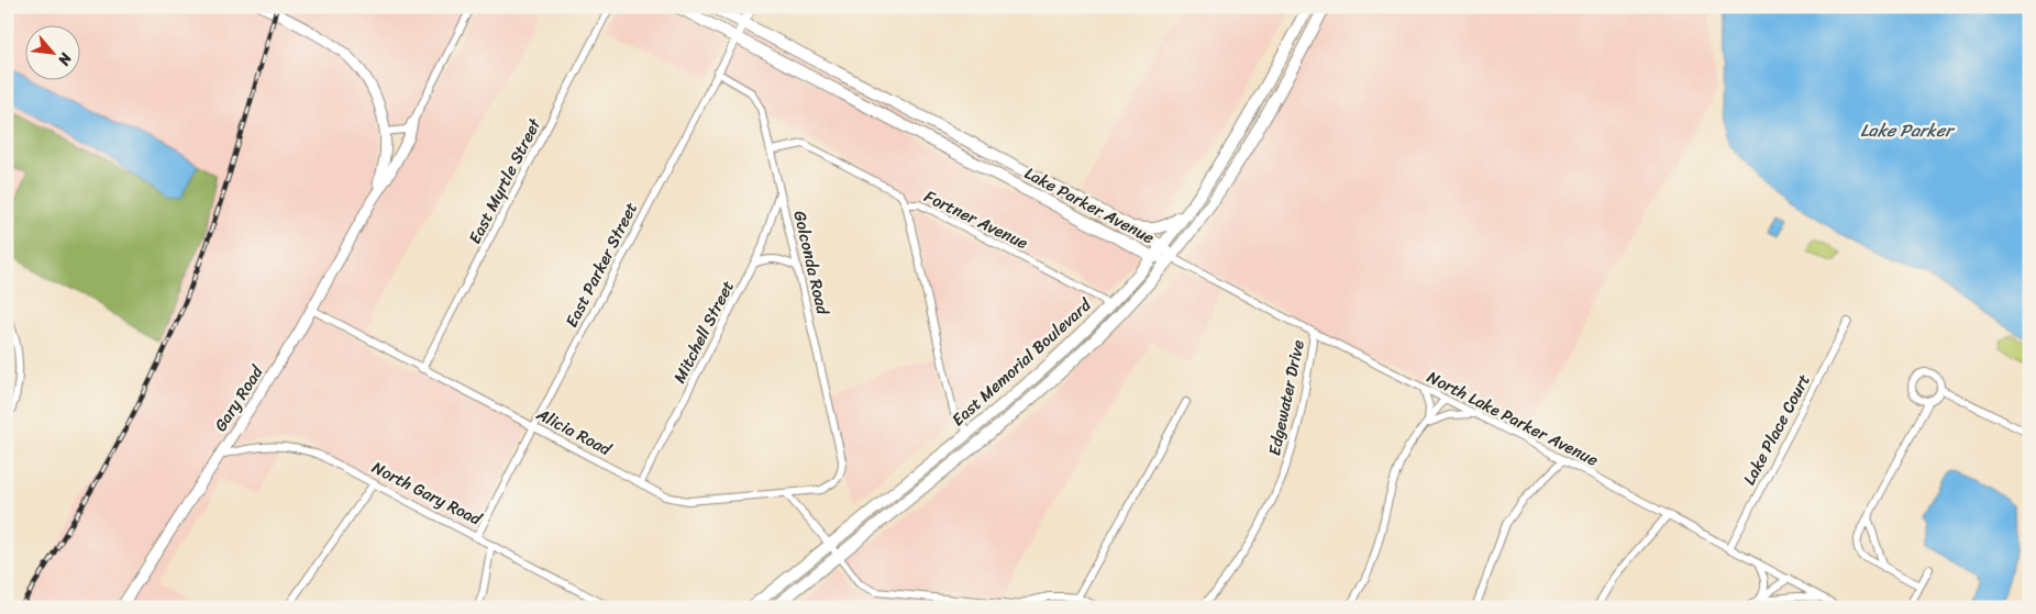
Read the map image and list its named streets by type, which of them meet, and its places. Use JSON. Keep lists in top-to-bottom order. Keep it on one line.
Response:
{"streets":{"main road":["Lake Parker Avenue","East Memorial Boulevard","Gary Road"],"street":["East Myrtle Street","Fortner Avenue","Golconda Road","East Parker Street","Mitchell Street","Edgewater Drive","North Lake Parker Avenue","Lake Place Court","Alicia Road","North Gary Road"]},"crossings":[["East Myrtle Street","Alicia Road"],["Lake Parker Avenue","East Parker Street"],["Lake Parker Avenue","East Memorial Boulevard"],["Lake Parker Avenue","North Lake Parker Avenue"],["Fortner Avenue","Golconda Road"],["Fortner Avenue","East Memorial Boulevard"],["Golconda Road","East Parker Street"],["Golconda Road","Mitchell Street"],["Golconda Road","Alicia Road"],["East Parker Street","Alicia Road"],["East Parker Street","North Gary Road"],["Mitchell Street","Alicia Road"],["East Memorial Boulevard","North Lake Parker Avenue"],["Edgewater Drive","North Lake Parker Avenue"],["Gary Road","Alicia Road"],["Gary Road","North Gary Road"],["North Lake Parker Avenue","Lake Place Court"]],"water":["Lake Parker"],"north":"bottom right"}
